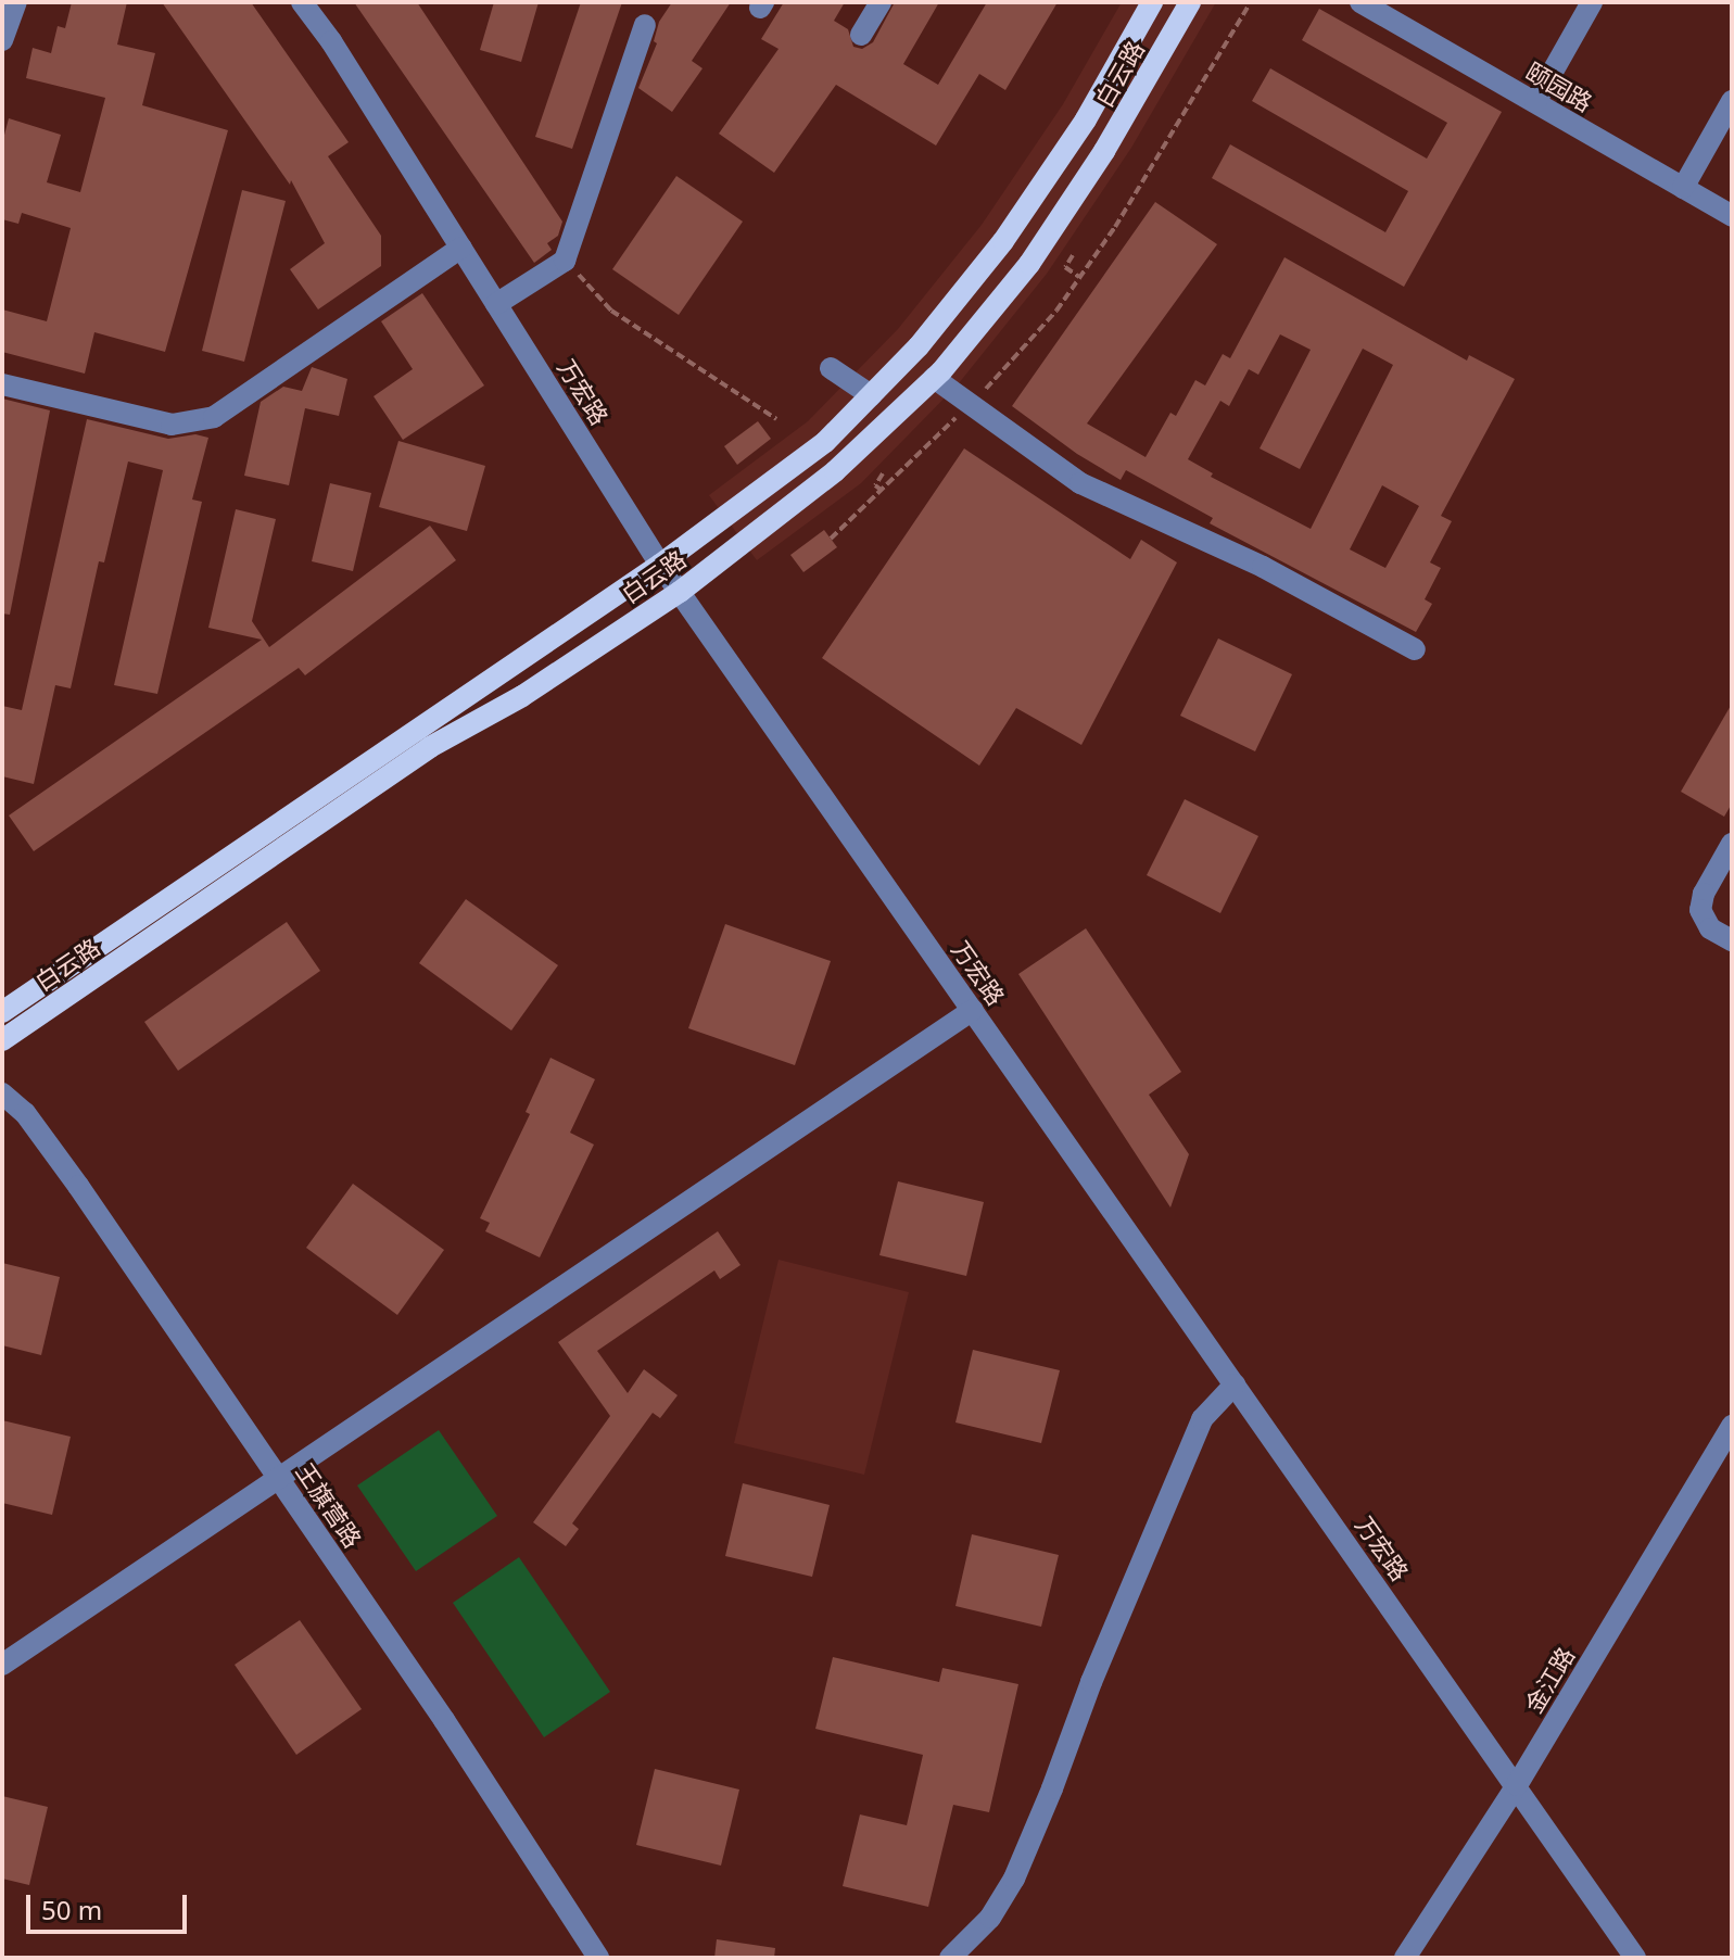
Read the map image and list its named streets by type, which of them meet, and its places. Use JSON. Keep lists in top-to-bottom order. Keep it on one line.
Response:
{"streets":{"main road":["白云路"],"street":["颐园路","万宏路","王旗营路","金江路"]},"crossings":[["白云路","万宏路"],["万宏路","金江路"]],"scale_bar":"50 m"}
